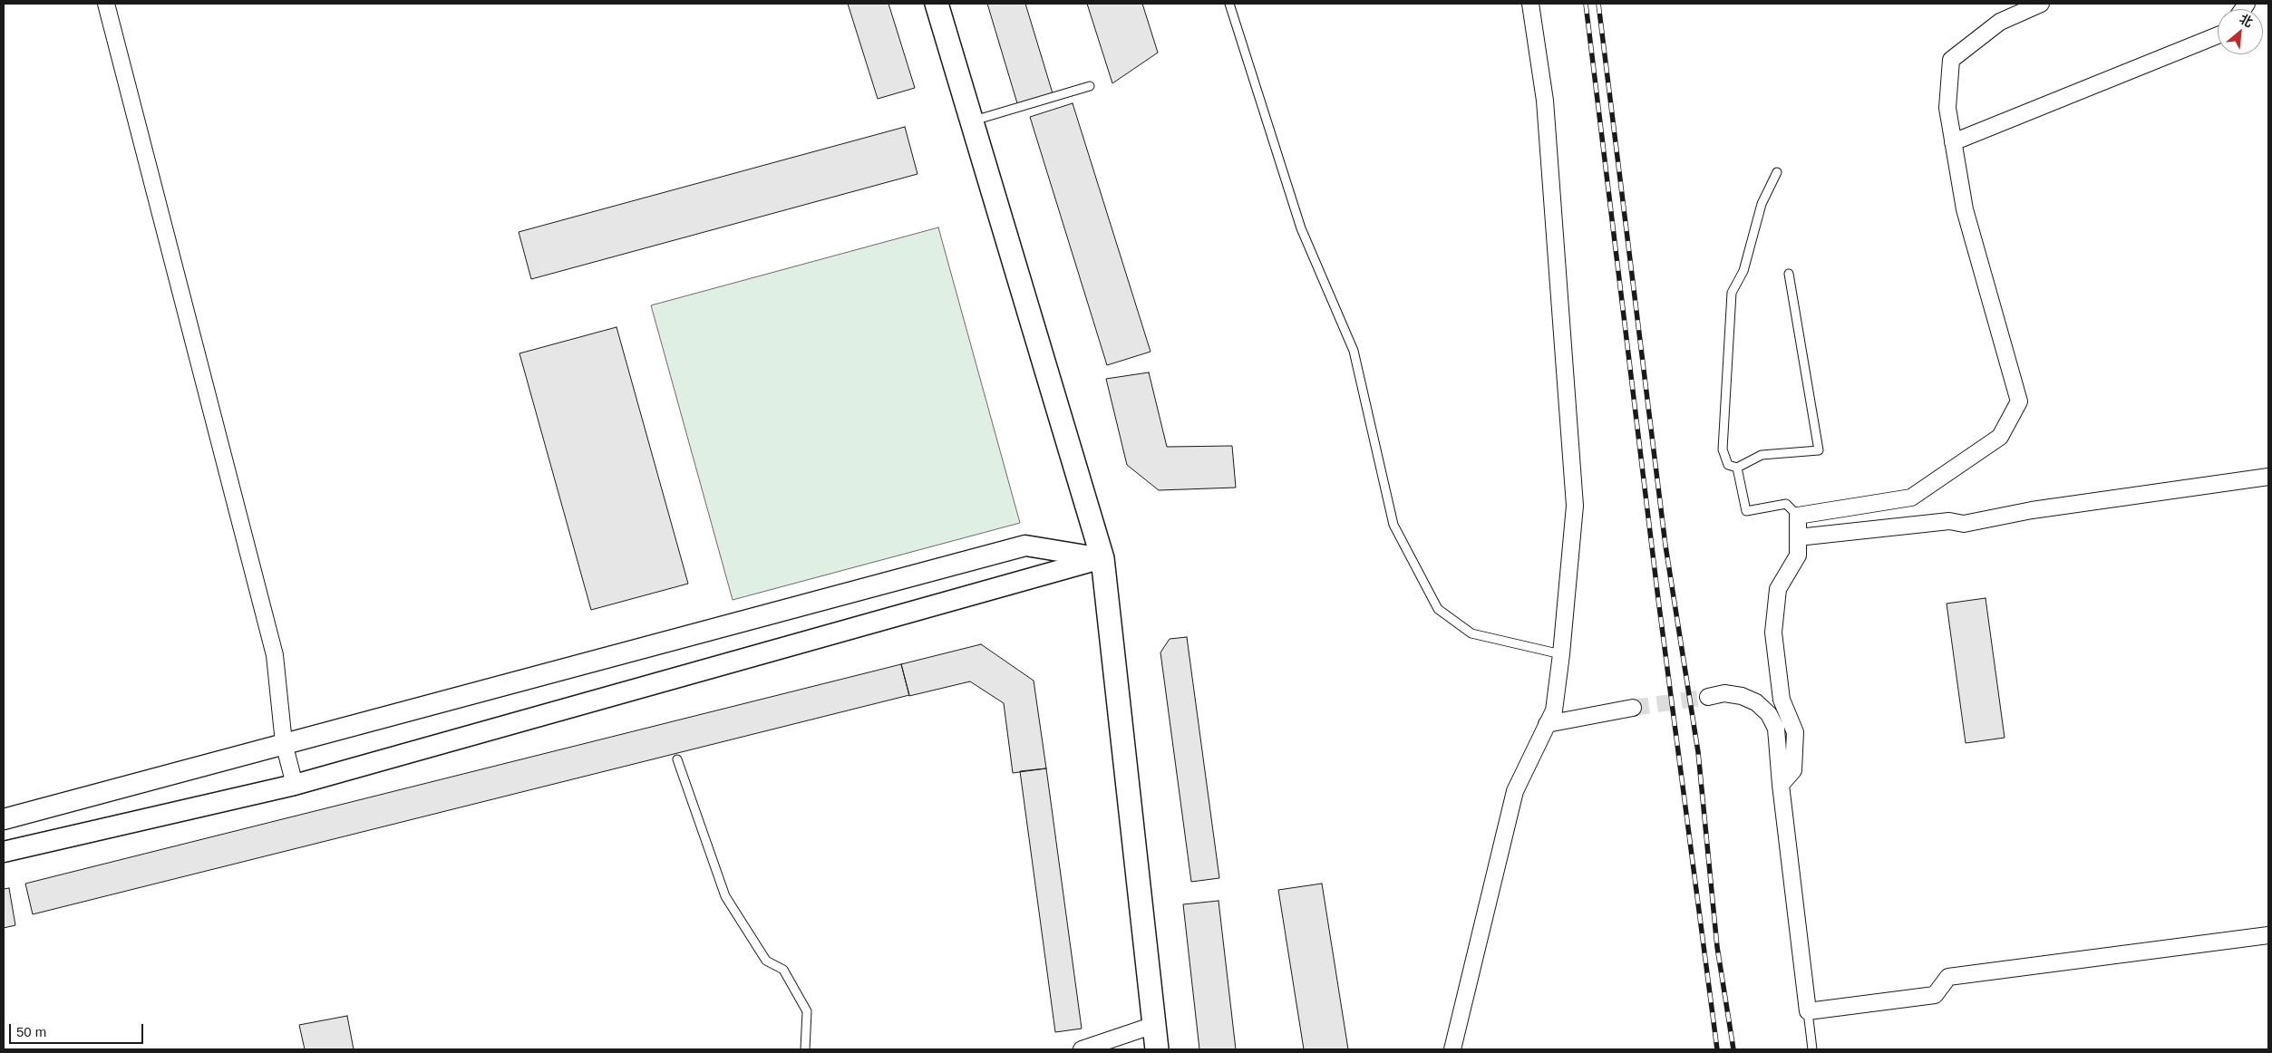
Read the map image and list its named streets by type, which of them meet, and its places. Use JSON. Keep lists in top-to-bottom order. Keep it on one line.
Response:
{"scale_bar":"50 m","north":"top right"}
